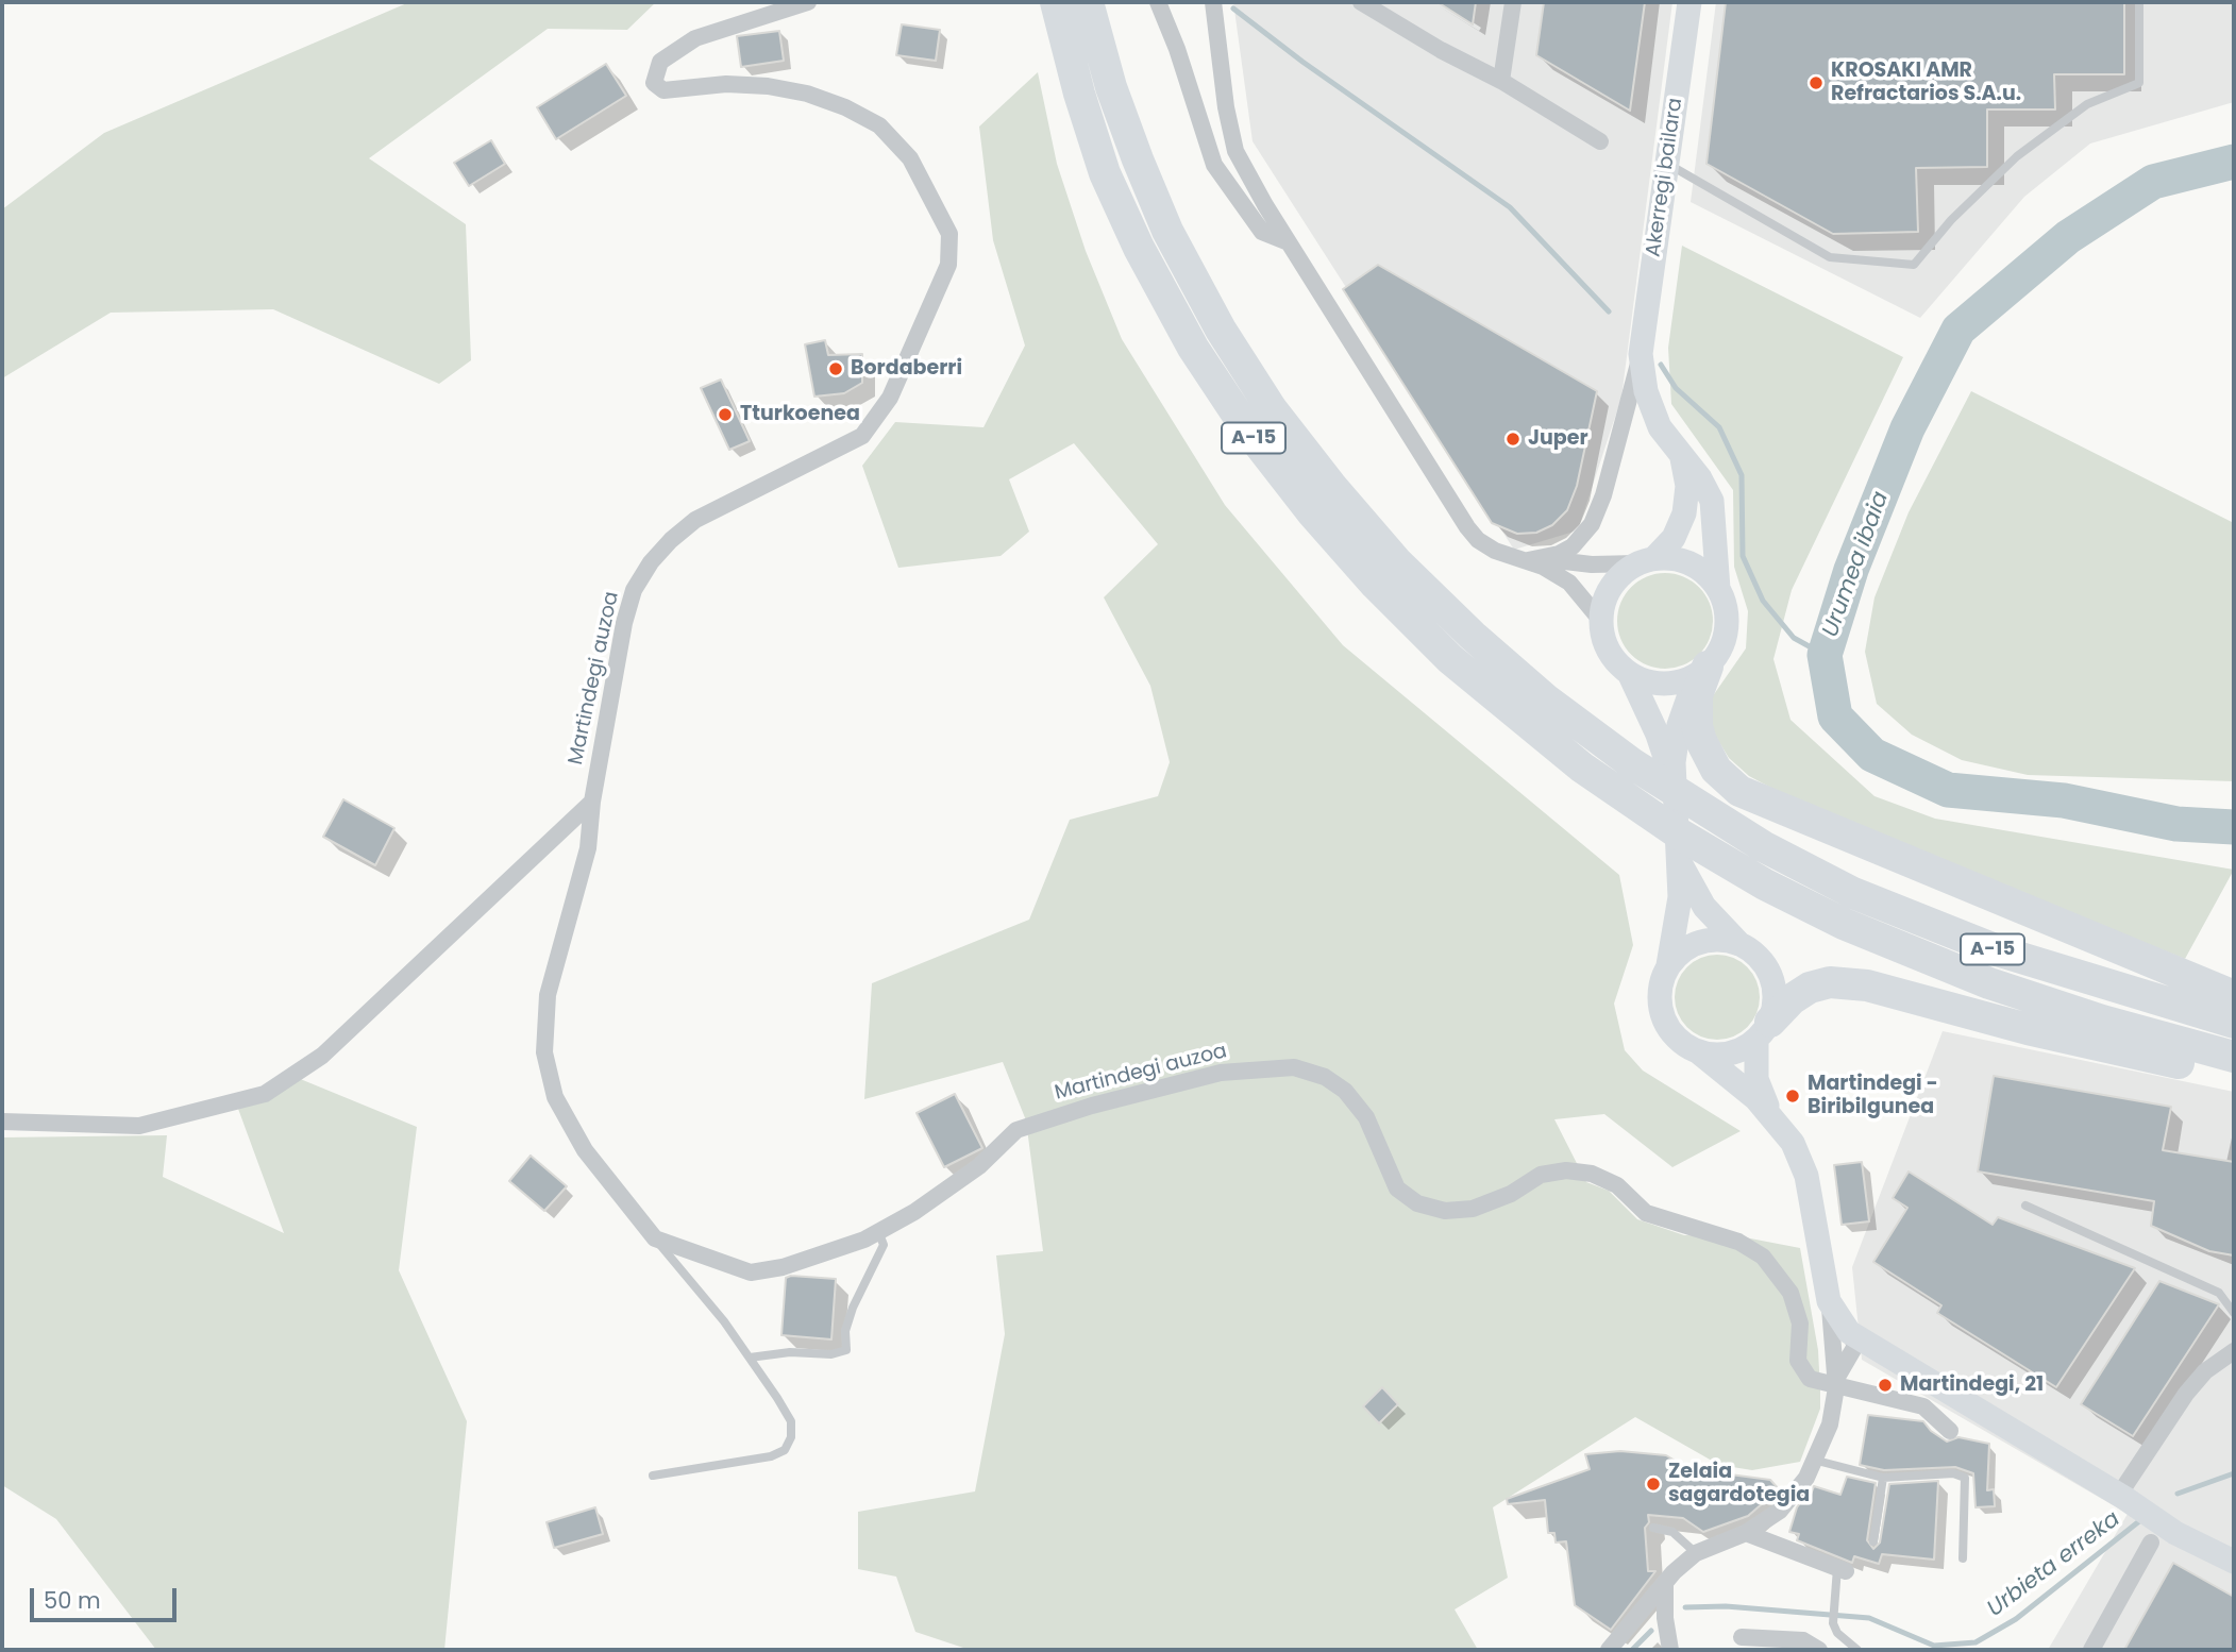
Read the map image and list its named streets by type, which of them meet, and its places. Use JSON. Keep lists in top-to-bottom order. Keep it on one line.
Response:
{"streets":{"highway":["A-15"],"main road":["Akerregi bailara"],"street":["Martindegi auzoa"]},"water":["Urumea ibaia","Urbieta erreka"],"places":["KROSAKI AMR Refractarios S.A.u.","Bordaberri","Tturkoenea","Juper","Martindegi - Biribilgunea","Martindegi, 21","Zelaia sagardotegia"],"scale_bar":"50 m"}
